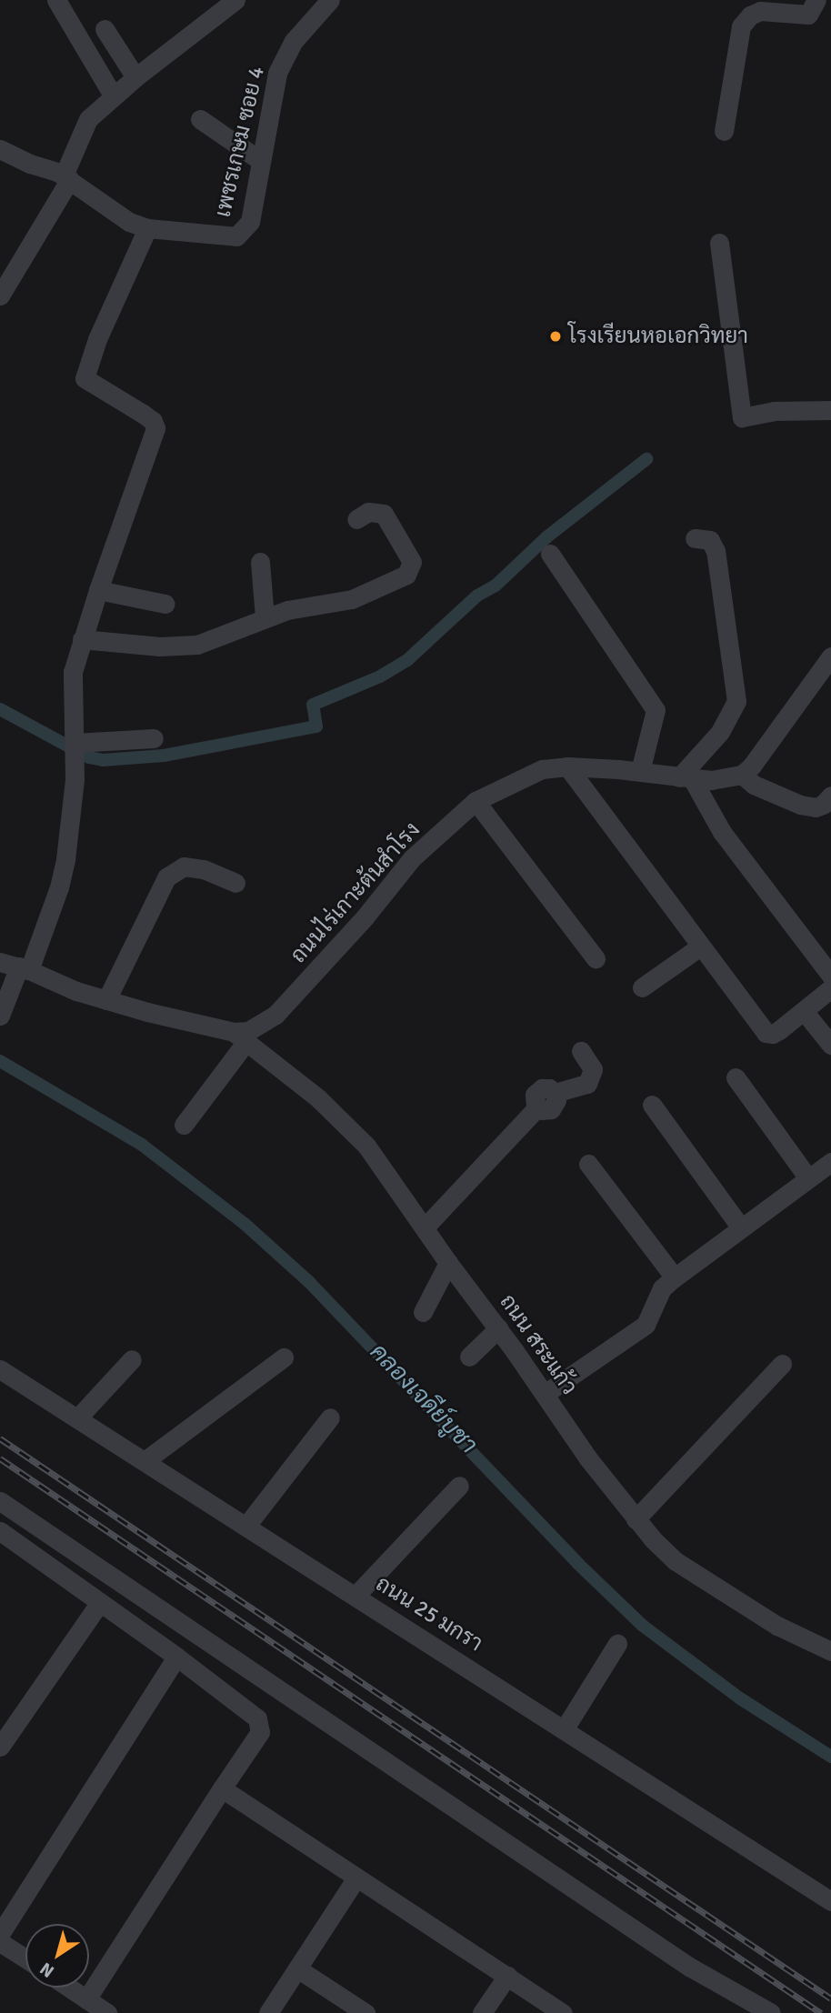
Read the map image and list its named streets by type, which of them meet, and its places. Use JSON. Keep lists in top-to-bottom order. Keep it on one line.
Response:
{"streets":{"street":["เพชรเกษม ซอย 4","ถนนไร่เกาะต้นสำโรง","ถนน สระแก้ว","ถนน 25 มกรา"]},"crossings":[["ถนนไร่เกาะต้นสำโรง","ถนน สระแก้ว"]],"water":["คลองเจดีย์บูชา"],"places":["โรงเรียนหอเอกวิทยา"],"north":"bottom left"}
